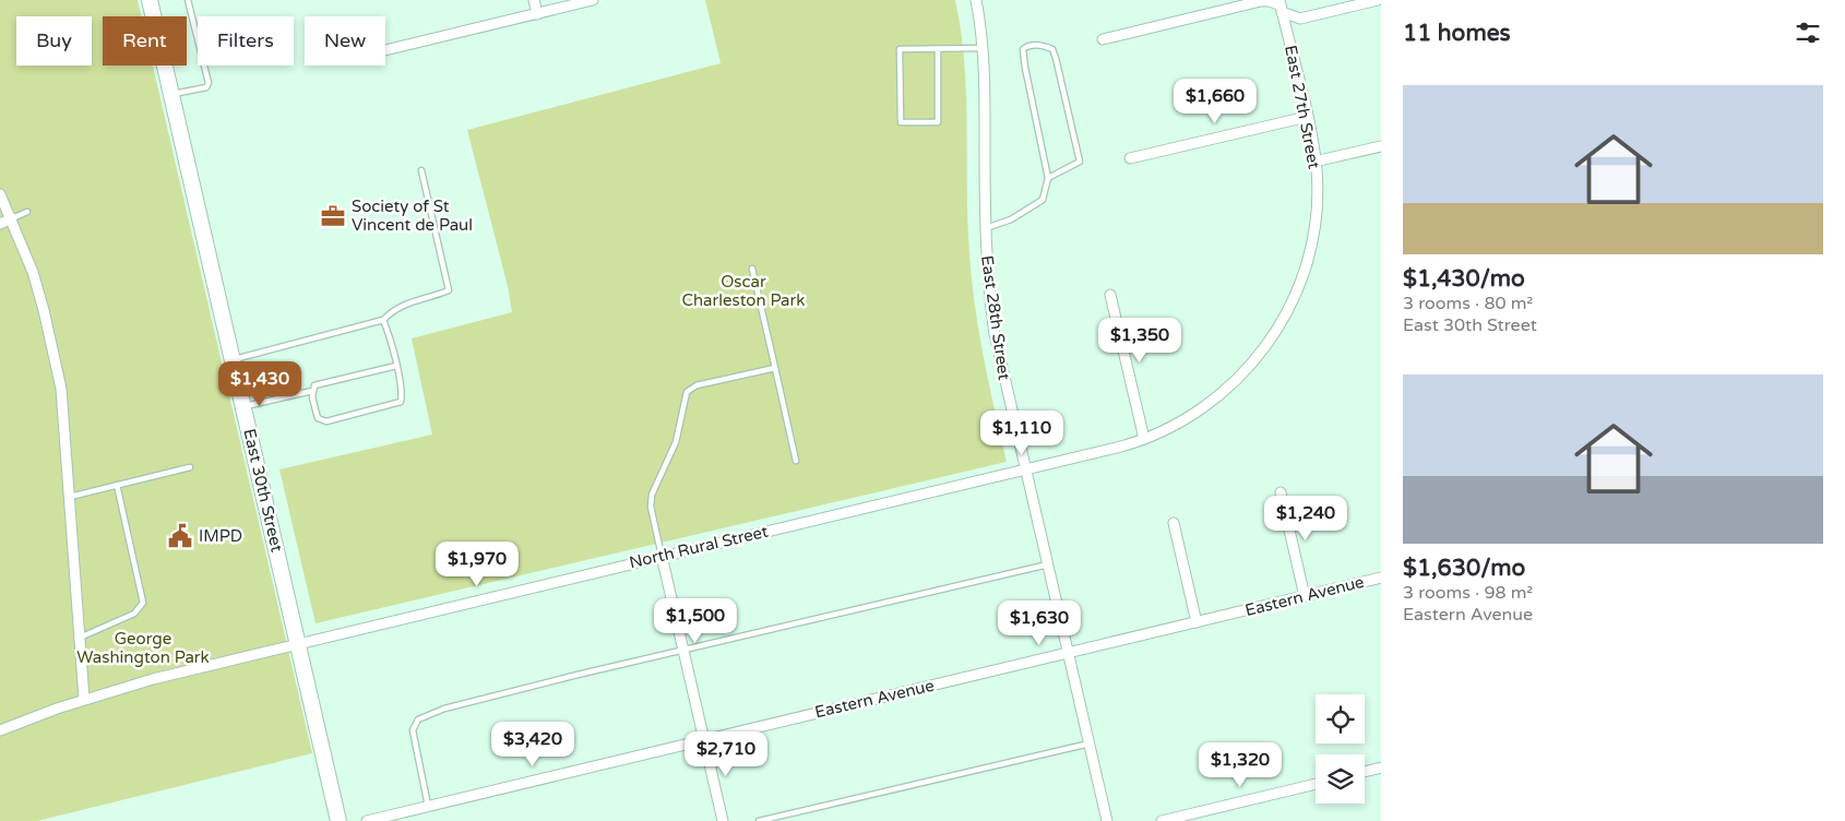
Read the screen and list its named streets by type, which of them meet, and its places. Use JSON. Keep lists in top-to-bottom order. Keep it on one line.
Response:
{"streets":{"main road":["East 30th Street"],"street":["East 27th Street","East 28th Street","North Rural Street","Eastern Avenue"]},"crossings":[["East 27th Street","North Rural Street"],["East 28th Street","North Rural Street"],["East 28th Street","Eastern Avenue"],["East 30th Street","North Rural Street"]],"parks":["Oscar Charleston Park","George Washington Park"],"places":{"office":["Society of St Vincent de Paul"],"public building":["IMPD"]},"page":{"heading":"11 homes","chip":["Buy","Rent","Filters","New"],"list":[{"name":"$1,430/mo","note":"3 rooms · 80 m² · East 30th Street"},{"name":"$1,630/mo","note":"3 rooms · 98 m² · Eastern Avenue"}],"price":["$1,660","$1,350","$1,430","$1,110","$1,240","$1,970","$1,500","$1,630","$3,420","$2,710","$1,320"]}}
